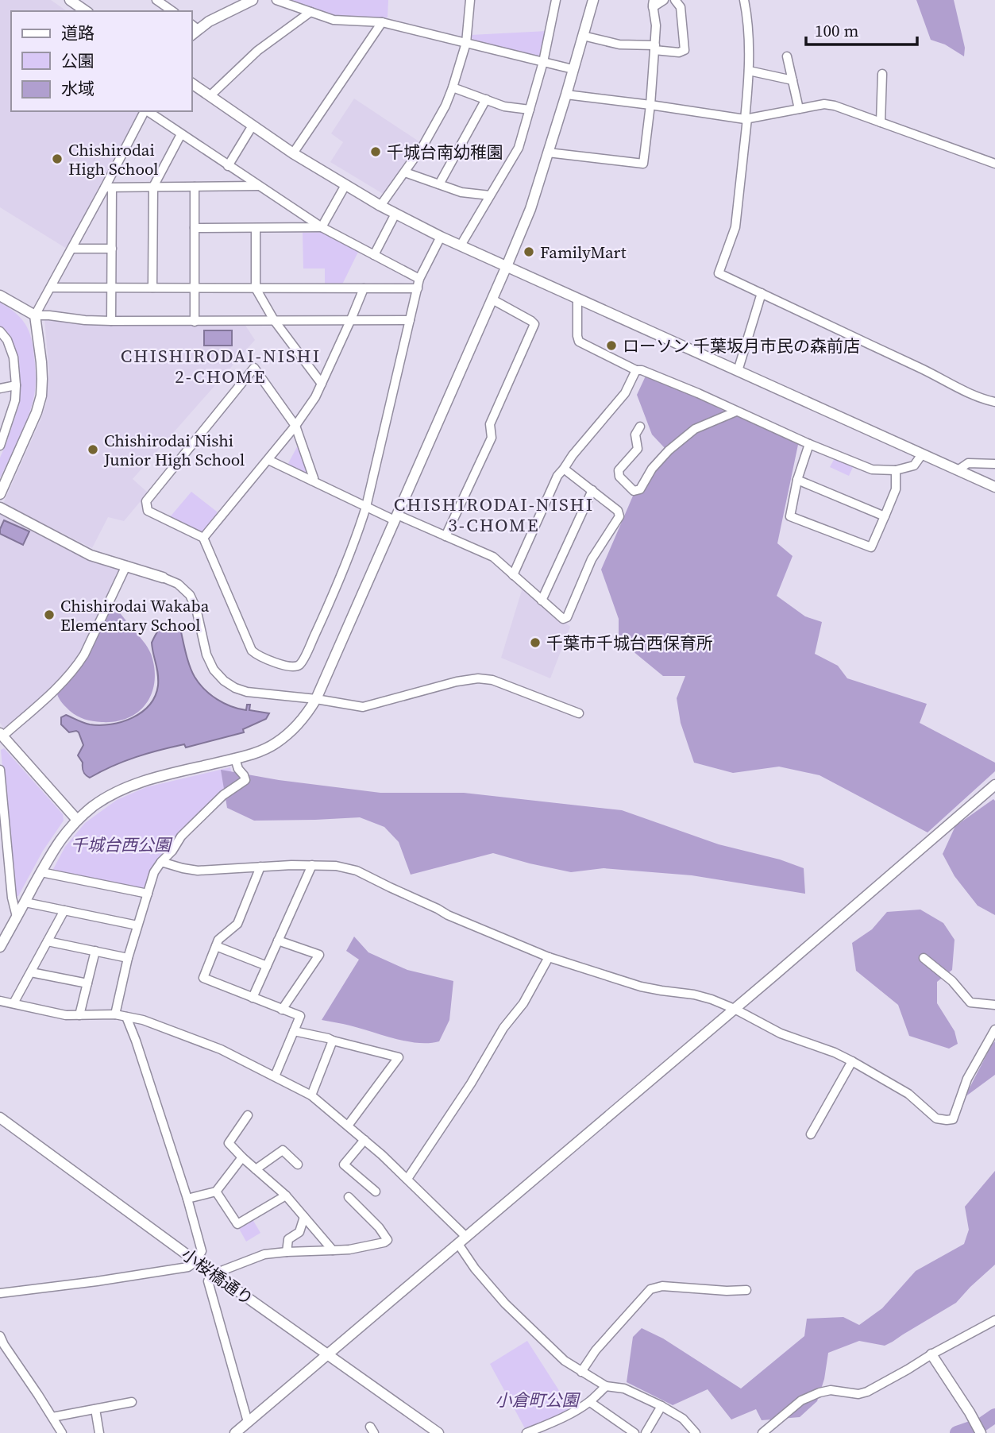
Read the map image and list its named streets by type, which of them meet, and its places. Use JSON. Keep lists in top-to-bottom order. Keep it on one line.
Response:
{"streets":{"street":["小桜橋通り"]},"districts":["CHISHIRODAI-NISHI 2-CHOME","CHISHIRODAI-NISHI 3-CHOME"],"parks":["千城台西公園","小倉町公園"],"places":["千城台南幼稚園","Chishirodai High School","FamilyMart","ローソン 千葉坂月市民の森前店","Chishirodai Nishi Junior High School","Chishirodai Wakaba Elementary School","千葉市千城台西保育所"],"legend":["道路","公園","水域"],"scale_bar":"100 m"}
